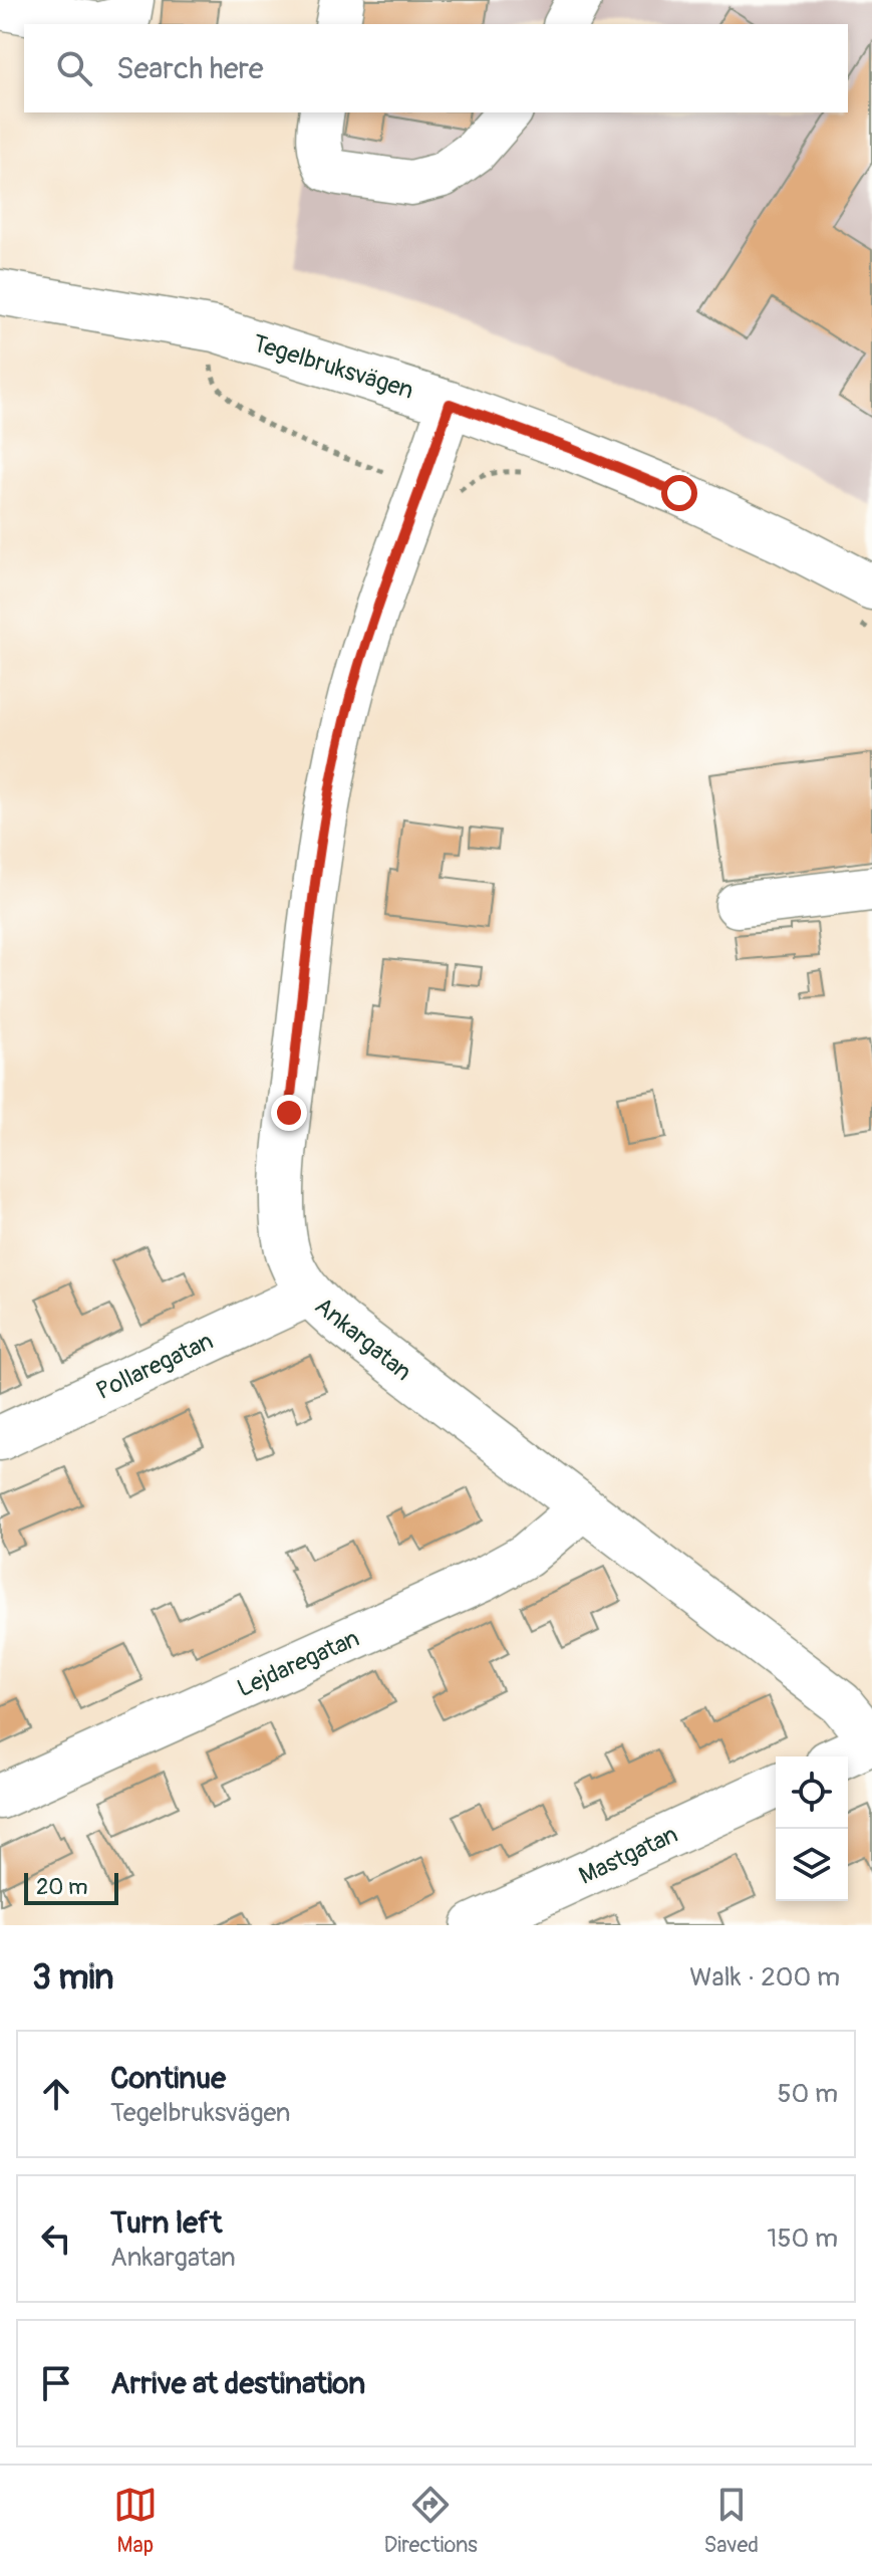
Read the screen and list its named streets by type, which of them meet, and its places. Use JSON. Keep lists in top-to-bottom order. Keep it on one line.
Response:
{"streets":{"street":["Tegelbruksvägen","Ankargatan","Pollaregatan","Lejdaregatan","Mastgatan"]},"crossings":[["Tegelbruksvägen","Ankargatan"],["Ankargatan","Pollaregatan"],["Ankargatan","Lejdaregatan"]],"scale_bar":"20 m","page":{"search":"Search here","scale":"20 m","heading":["3 min","Walk · 200 m"],"list":[["Continue","Tegelbruksvägen","50 m"],["Turn left","Ankargatan","150 m"],"Arrive at destination"],"nav":["Map","Directions","Saved"]}}
